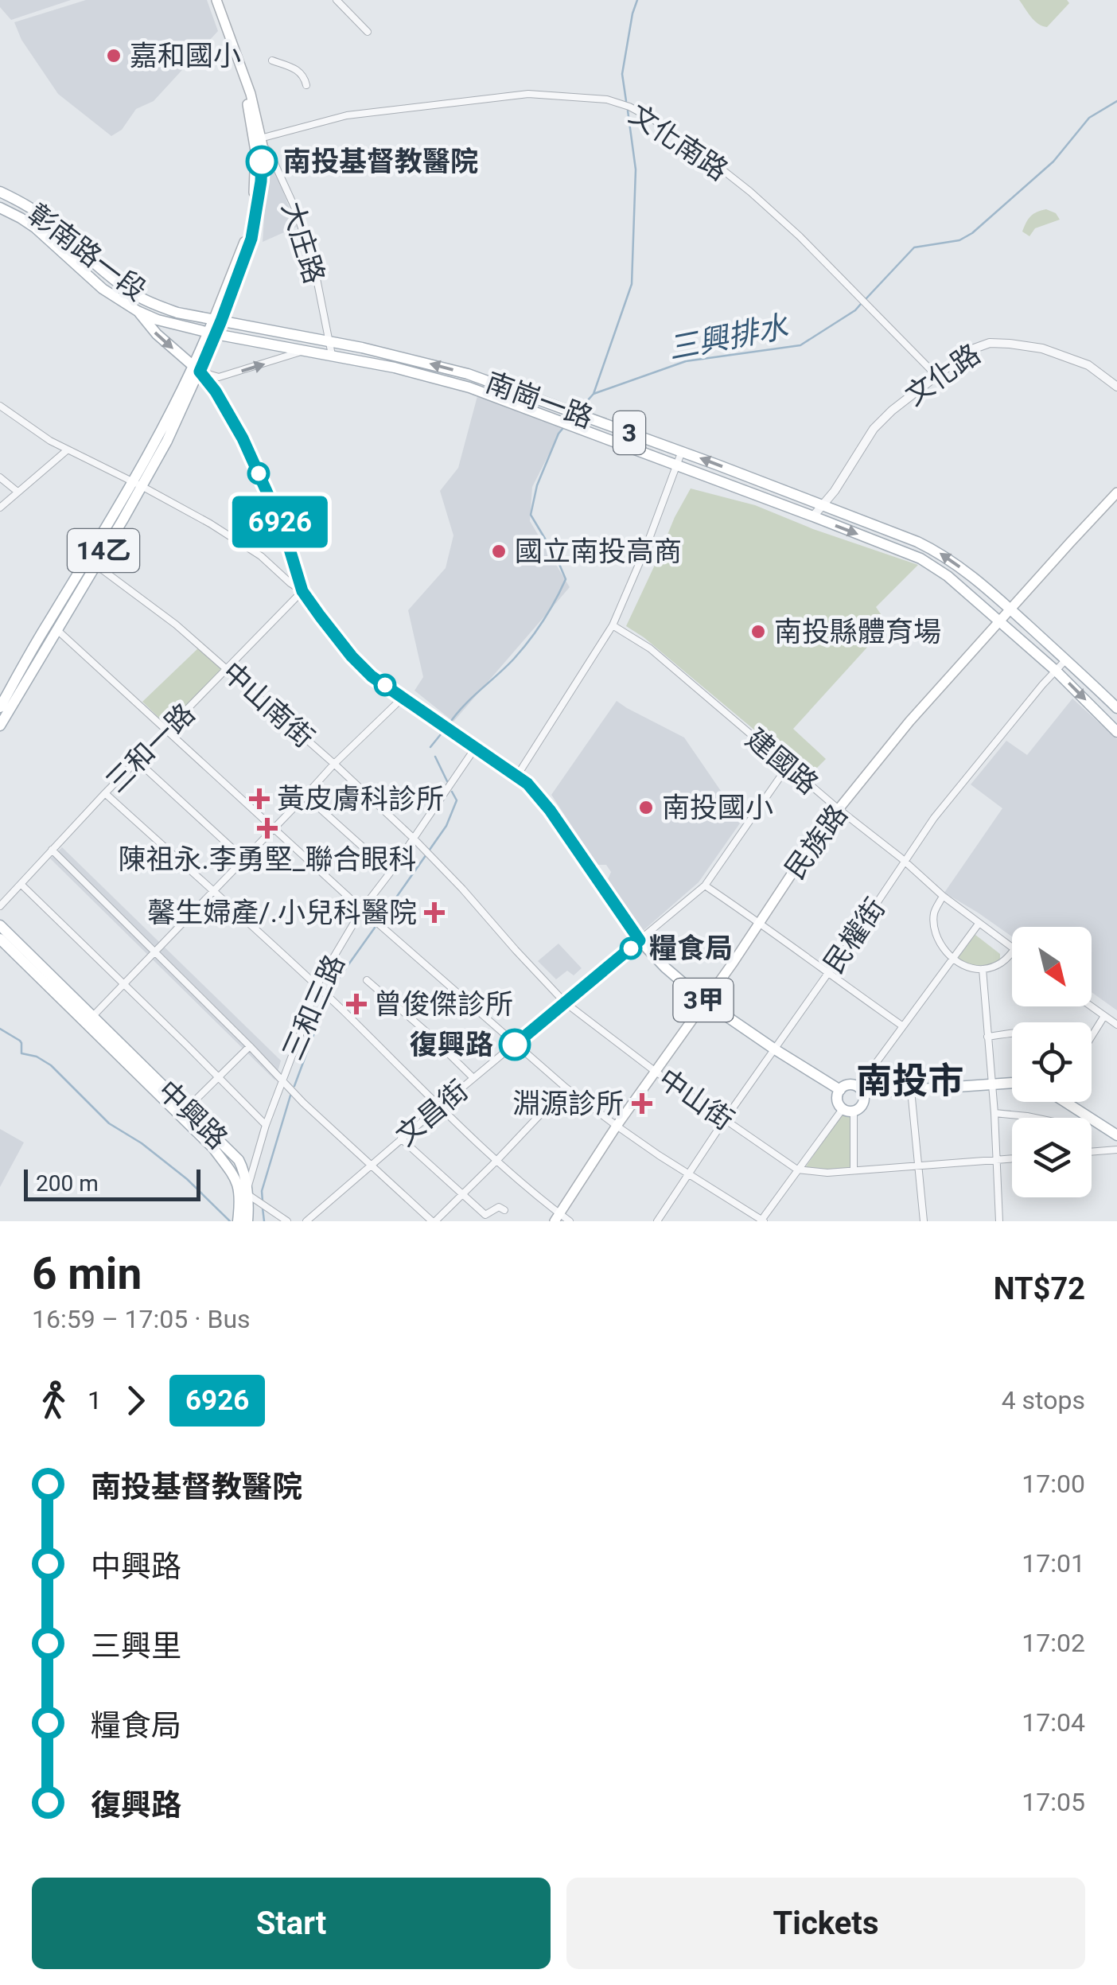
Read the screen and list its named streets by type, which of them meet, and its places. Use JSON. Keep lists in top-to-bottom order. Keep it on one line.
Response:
{"streets":{"main road":["大庄路","彰南路一段","南崗一路","3","14乙","民族路","3甲","中興路"],"street":["文化南路","文化路","中山南街","三和一路","建國路","民權街","三和三路","中山街","文昌街"]},"crossings":[["文化南路","大庄路"],["文化南路","文化路"],["大庄路","南崗一路"],["彰南路一段","南崗一路"],["彰南路一段","14乙"],["彰南路一段","三和一路"],["彰南路一段","民族路"],["彰南路一段","民權街"],["彰南路一段","3甲"],["彰南路一段","三和三路"],["彰南路一段","文昌街"],["文化路","南崗一路"],["南崗一路","3"],["南崗一路","14乙"],["南崗一路","民族路"],["3","民族路"],["3","民權街"],["14乙","中山南街"],["中山南街","三和一路"],["中山南街","三和三路"],["中山南街","中山街"],["建國路","民族路"],["建國路","民權街"],["建國路","文昌街"],["民族路","中山街"],["民權街","3甲"],["民權街","中山街"],["三和三路","中興路"],["中山街","文昌街"]],"districts":["南投市"],"water":["三興排水"],"places":{"other":["嘉和國小","南投基督教醫院","國立南投高商","南投縣體育場","南投國小","糧食局","復興路"],"health":["黃皮膚科診所","陳祖永.李勇堅_聯合眼科","馨生婦產/.小兒科醫院","曾俊傑診所","淵源診所"]},"lines":["bus line 6926"],"scale_bar":"200 m","north":"bottom right","page":{"on_map":"6926","scale":"200 m","heading":["6 min","16:59 – 17:05 · Bus","NT$72"],"legs":["1","6926","4 stops"],"list":[{"name":"南投基督教醫院","value":"17:00"},{"name":"中興路","value":"17:01"},{"name":"三興里","value":"17:02"},{"name":"糧食局","value":"17:04"},{"name":"復興路","value":"17:05"}],"buttons":["Start","Tickets"]}}
